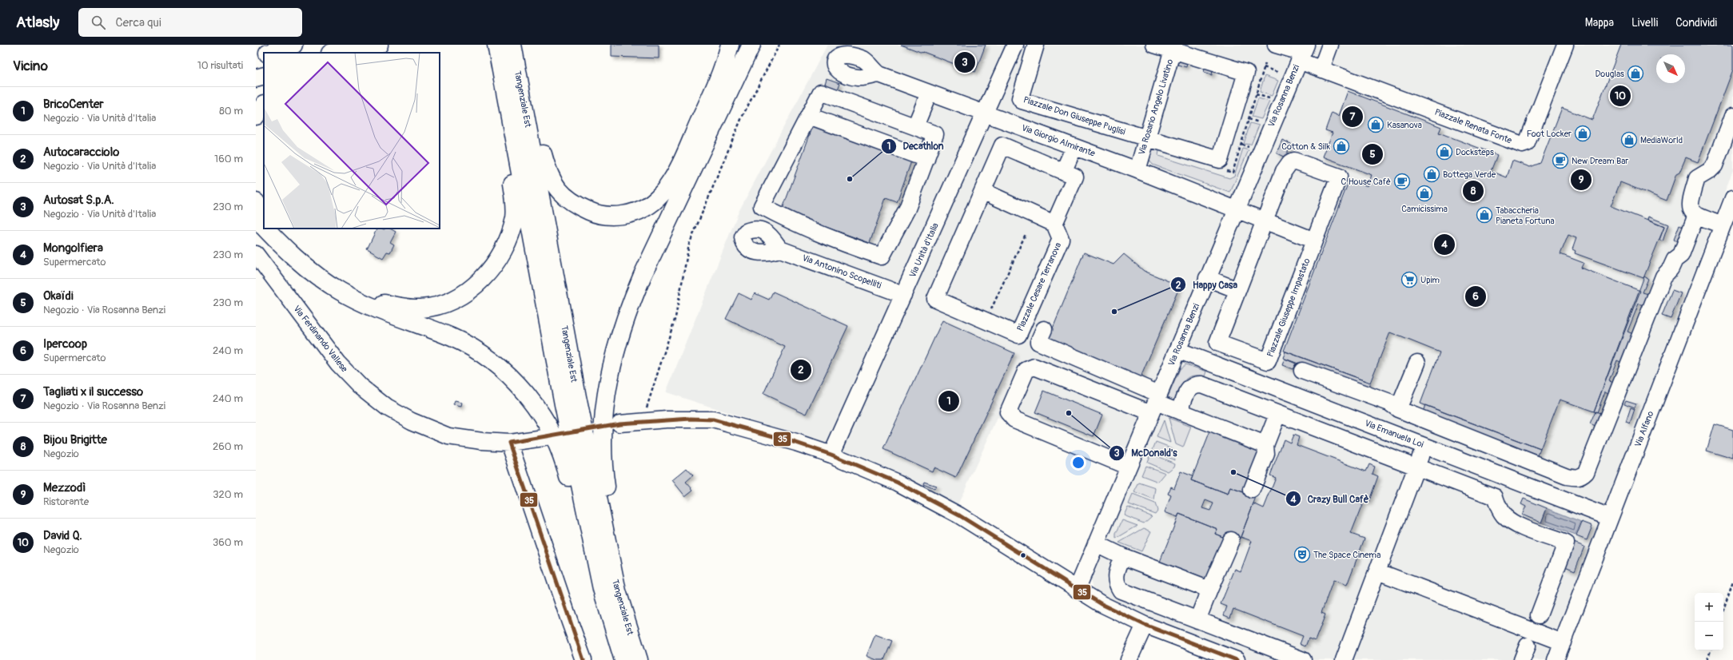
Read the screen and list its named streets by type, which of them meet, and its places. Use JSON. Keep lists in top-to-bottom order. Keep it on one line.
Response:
{"streets":{"highway":["Tangenziale Est"],"street":["Via Rosanna Benzi","Via Rosario Angelo Livatino","Piazzale Don Giuseppe Puglisi","Piazzale Renata Fonte","Via Giorgio Almirante","Via Unità d'Italia","Via Antonino Scopelliti","Piazzale Cesare Terranova","Piazzale Giuseppe Impastato","Via Ferdinando Vallese","Via Alfano","Via Emanuela Loi"]},"crossings":[["Via Rosanna Benzi","Piazzale Renata Fonte"],["Via Rosanna Benzi","Via Giorgio Almirante"],["Via Rosanna Benzi","Via Emanuela Loi"],["Via Rosario Angelo Livatino","Piazzale Don Giuseppe Puglisi"],["Via Rosario Angelo Livatino","Via Giorgio Almirante"],["Via Giorgio Almirante","Via Unità d'Italia"],["Via Unità d'Italia","Via Antonino Scopelliti"],["Via Alfano","Via Emanuela Loi"]],"places":{"shop":["Douglas","Kasanova","Foot Locker","MediaWorld","Cotton & Silk","Docksteps","Bottega Verde","Camicissima","Tabaccheria Pianeta Fortuna"],"cafe":["New Dream Bar","C House Cafè"],"other":["Decathlon","Happy Casa","McDonald's","Crazy Bull Cafè"],"supermarket":["Upim"],"theatre":["The Space Cinema"]},"lines":["transit line 35"],"north":"bottom right","page":{"header":"Atlasly","search":"Cerca qui","nav":["Mappa","Livelli","Condividi"],"heading":["Vicino","10 risultati"],"pins":["3","10","7","5","9","8","4","6","2","1"],"list":[{"mark":"1","name":"BricoCenter","note":"Negozio · Via Unità d'Italia","value":"80 m"},{"mark":"2","name":"Autocaracciolo","note":"Negozio · Via Unità d'Italia","value":"160 m"},{"mark":"3","name":"Autosat S.p.A.","note":"Negozio · Via Unità d'Italia","value":"230 m"},{"mark":"4","name":"Mongolfiera","note":"Supermercato","value":"230 m"},{"mark":"5","name":"Okaïdi","note":"Negozio · Via Rosanna Benzi","value":"230 m"},{"mark":"6","name":"Ipercoop","note":"Supermercato","value":"240 m"},{"mark":"7","name":"Tagliati x il successo","note":"Negozio · Via Rosanna Benzi","value":"240 m"},{"mark":"8","name":"Bijou Brigitte","note":"Negozio","value":"260 m"},{"mark":"9","name":"Mezzodì","note":"Ristorante","value":"320 m"},{"mark":"10","name":"David Q.","note":"Negozio","value":"360 m"}],"map_buttons":["+","−"]}}
